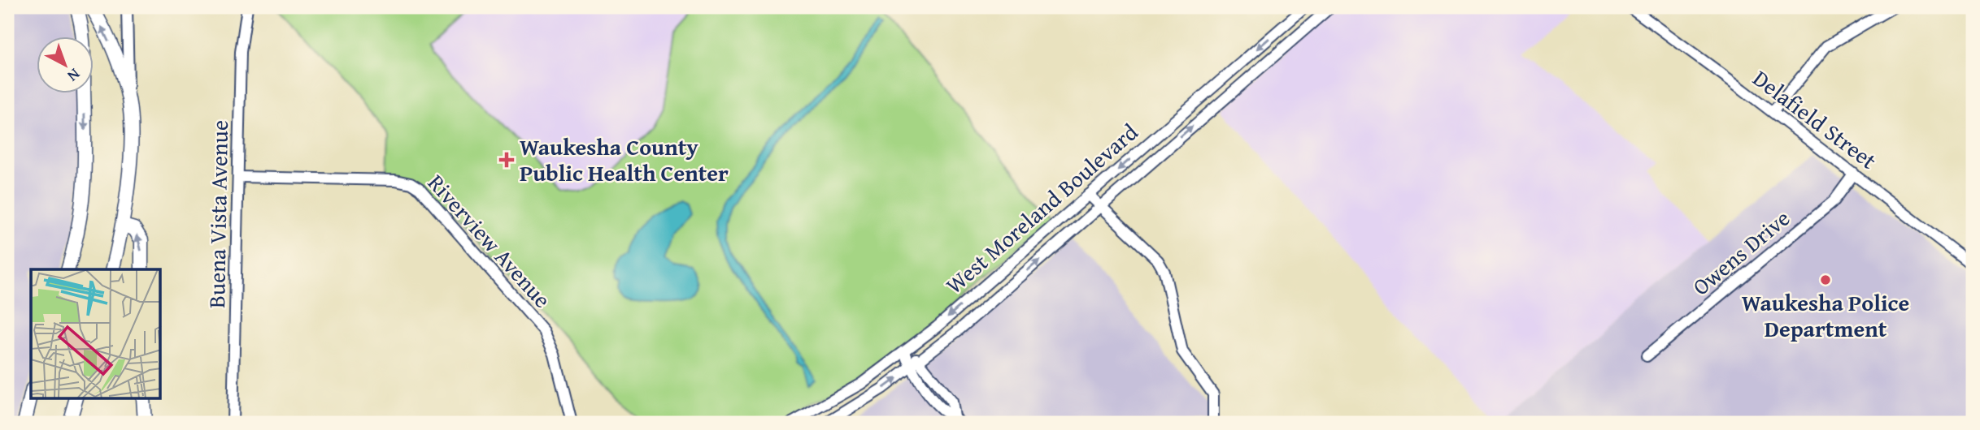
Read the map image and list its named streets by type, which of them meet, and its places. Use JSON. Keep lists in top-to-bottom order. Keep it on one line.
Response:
{"streets":{"street":["Delafield Street","West Moreland Boulevard","Buena Vista Avenue","Riverview Avenue","Owens Drive"]},"crossings":[["Delafield Street","Owens Drive"],["Buena Vista Avenue","Riverview Avenue"]],"places":{"health":["Waukesha County Public Health Center"],"other":["Waukesha Police Department"]},"north":"bottom right"}
